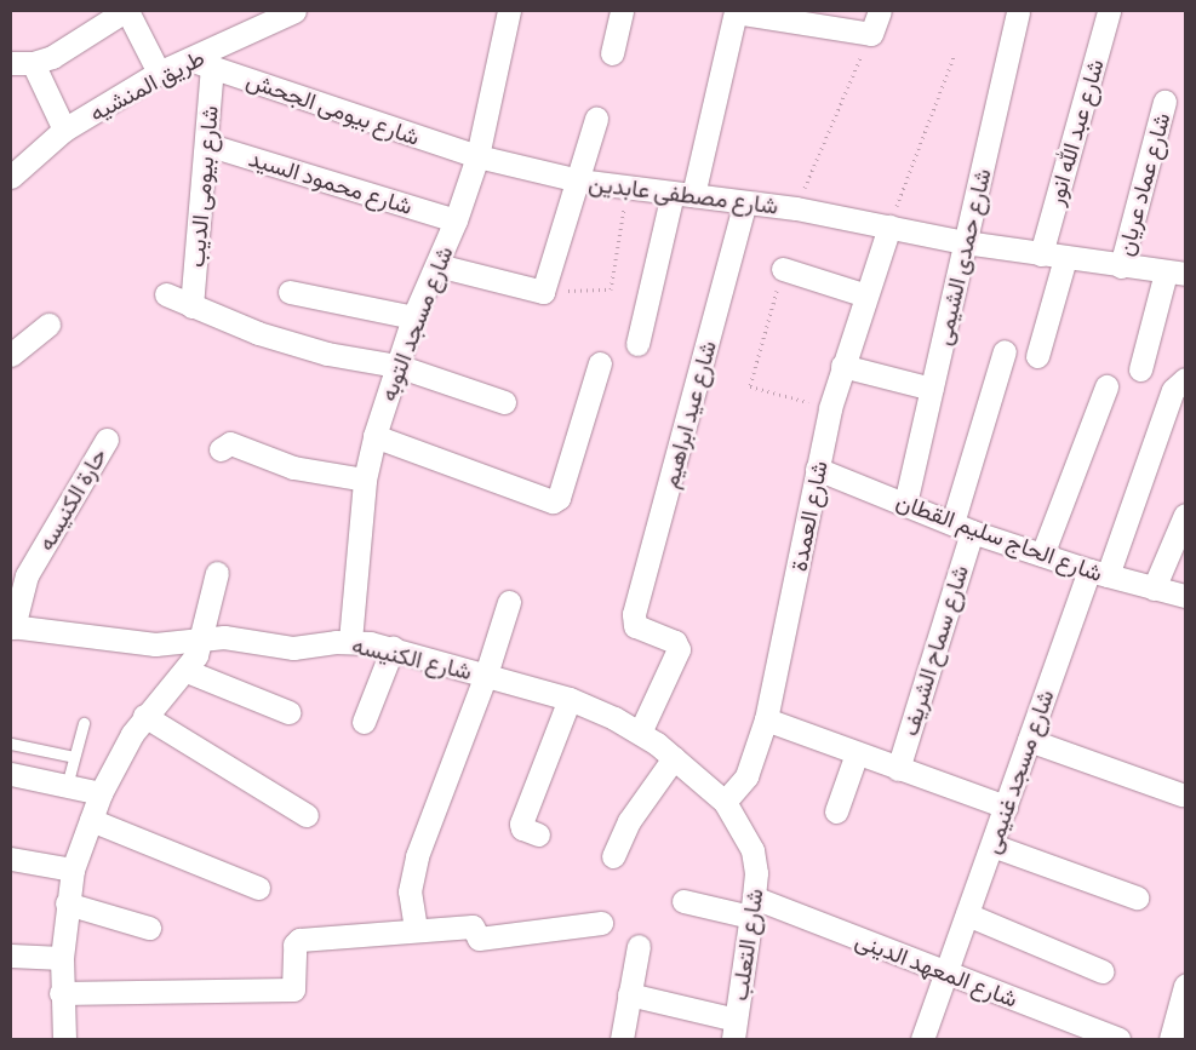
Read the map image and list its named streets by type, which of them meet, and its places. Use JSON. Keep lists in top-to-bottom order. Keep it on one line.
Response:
{"streets":{"street":["طريق المنشيه","شارع بيومى الجحش","شارع عبد الله انور","شارع محمود السيد","شارع عماد عريان","شارع بيومى الديب","شارع مصطفى عابدين","شارع حمدى الشيمى","شارع مسجد التوبه","شارع عيد ابراهيم","حارة الكنيسه","شارع العمدة","شارع الحاج سليم القطان","شارع سماح الشريف","شارع الكنيسه","شارع مسجد غنيمى","شارع التعلب","شارع المعهد الدينى"]},"crossings":[["طريق المنشيه","شارع بيومى الجحش"],["شارع بيومى الجحش","شارع بيومى الديب"],["شارع بيومى الجحش","شارع مصطفى عابدين"],["شارع بيومى الجحش","شارع مسجد التوبه"],["شارع عبد الله انور","شارع عماد عريان"],["شارع محمود السيد","شارع بيومى الديب"],["شارع محمود السيد","شارع مسجد التوبه"],["شارع عماد عريان","شارع مصطفى عابدين"],["شارع عماد عريان","شارع حمدى الشيمى"],["شارع عماد عريان","شارع العمدة"],["شارع مصطفى عابدين","شارع مسجد التوبه"],["شارع مصطفى عابدين","شارع عيد ابراهيم"],["شارع مصطفى عابدين","شارع العمدة"],["شارع حمدى الشيمى","شارع الحاج سليم القطان"],["شارع مسجد التوبه","شارع الكنيسه"],["شارع عيد ابراهيم","شارع الكنيسه"],["حارة الكنيسه","شارع الكنيسه"],["شارع العمدة","شارع الحاج سليم القطان"],["شارع العمدة","شارع الكنيسه"],["شارع الحاج سليم القطان","شارع سماح الشريف"],["شارع الحاج سليم القطان","شارع مسجد غنيمى"],["شارع الكنيسه","شارع التعلب"],["شارع مسجد غنيمى","شارع المعهد الدينى"],["شارع التعلب","شارع المعهد الدينى"]]}
